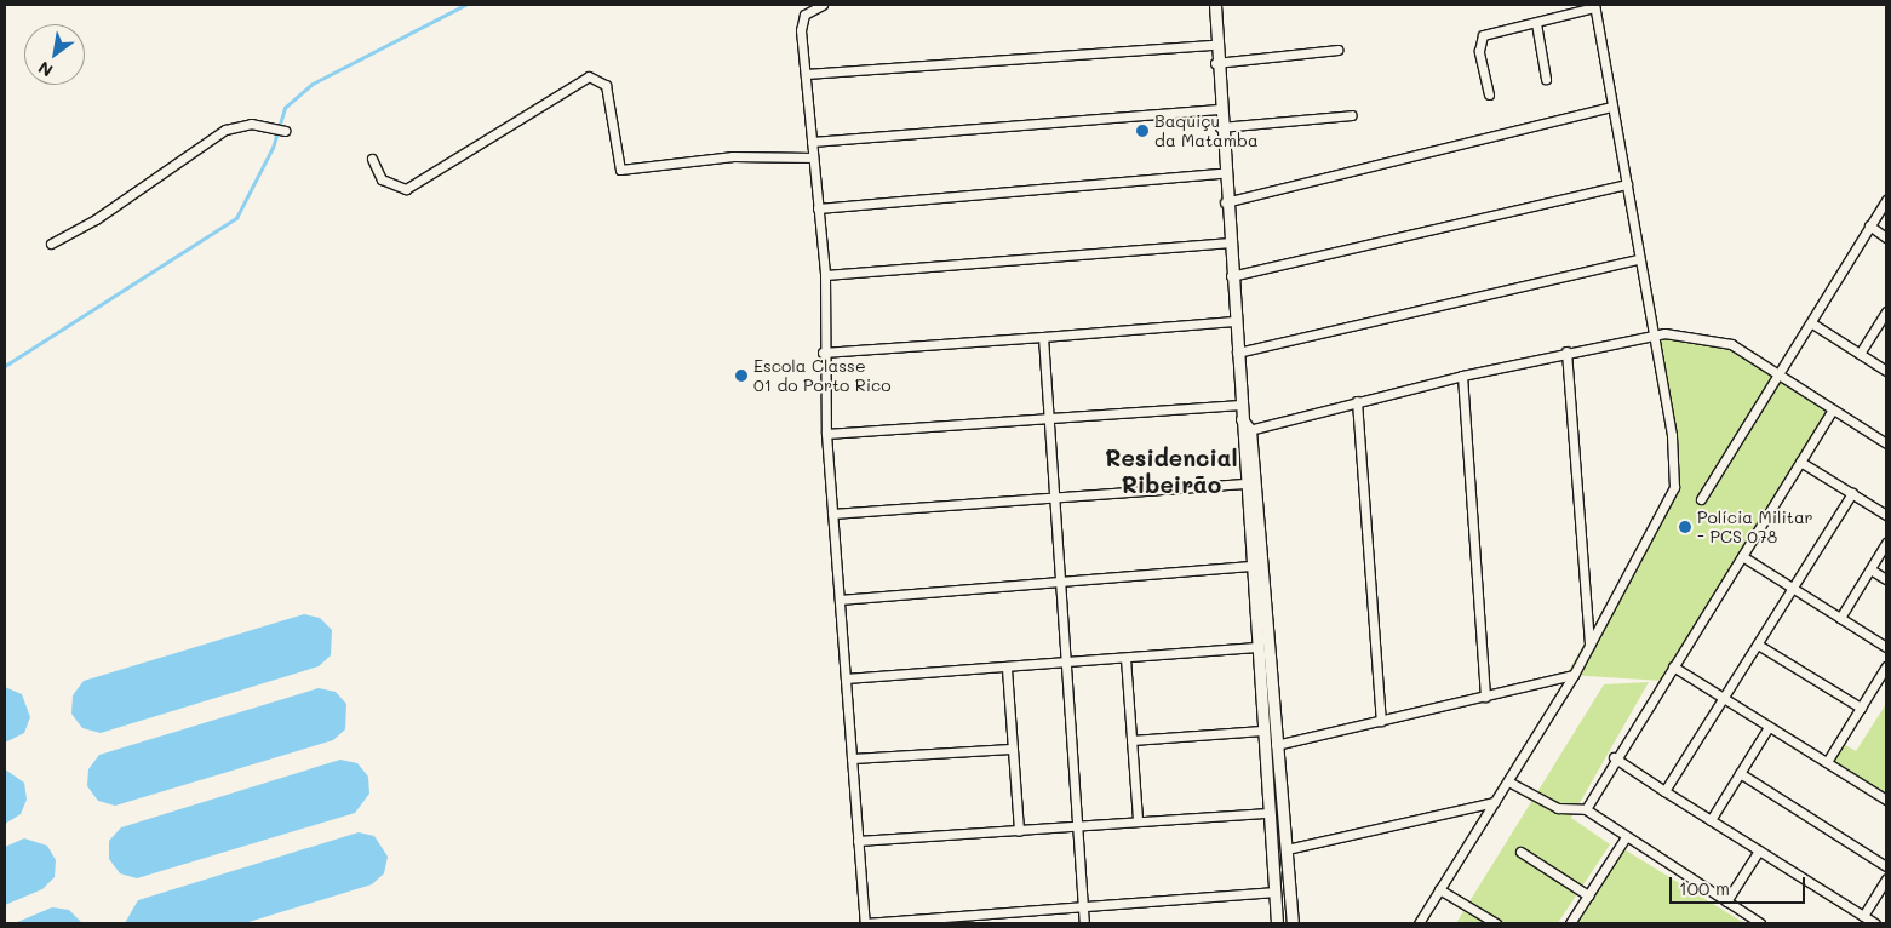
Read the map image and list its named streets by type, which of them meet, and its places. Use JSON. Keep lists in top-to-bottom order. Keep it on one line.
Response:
{"districts":["Residencial Ribeirão"],"places":["Baquiçu da Matamba","Escola Classe 01 do Porto Rico","Polícia Militar - PCS 078"],"scale_bar":"100 m","north":"bottom left"}
